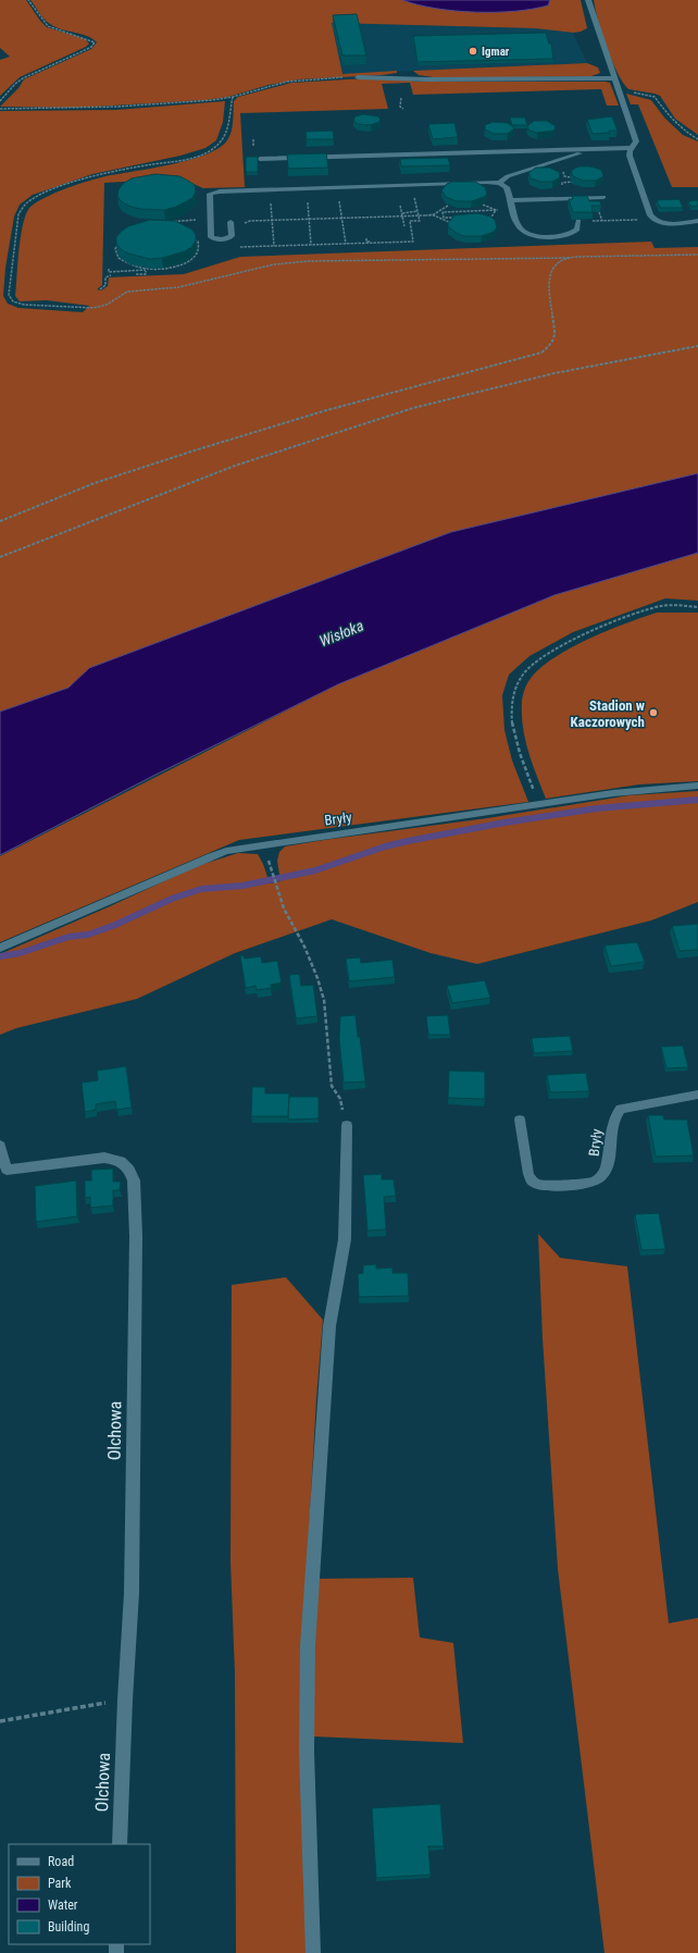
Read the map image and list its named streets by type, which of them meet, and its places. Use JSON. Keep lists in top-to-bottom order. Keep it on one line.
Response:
{"streets":{"street":["Bryły","Olchowa"]},"water":["Wisłoka"],"places":["Igmar","Stadion w Kaczorowych"],"legend":["Road","Park","Water","Building"]}
